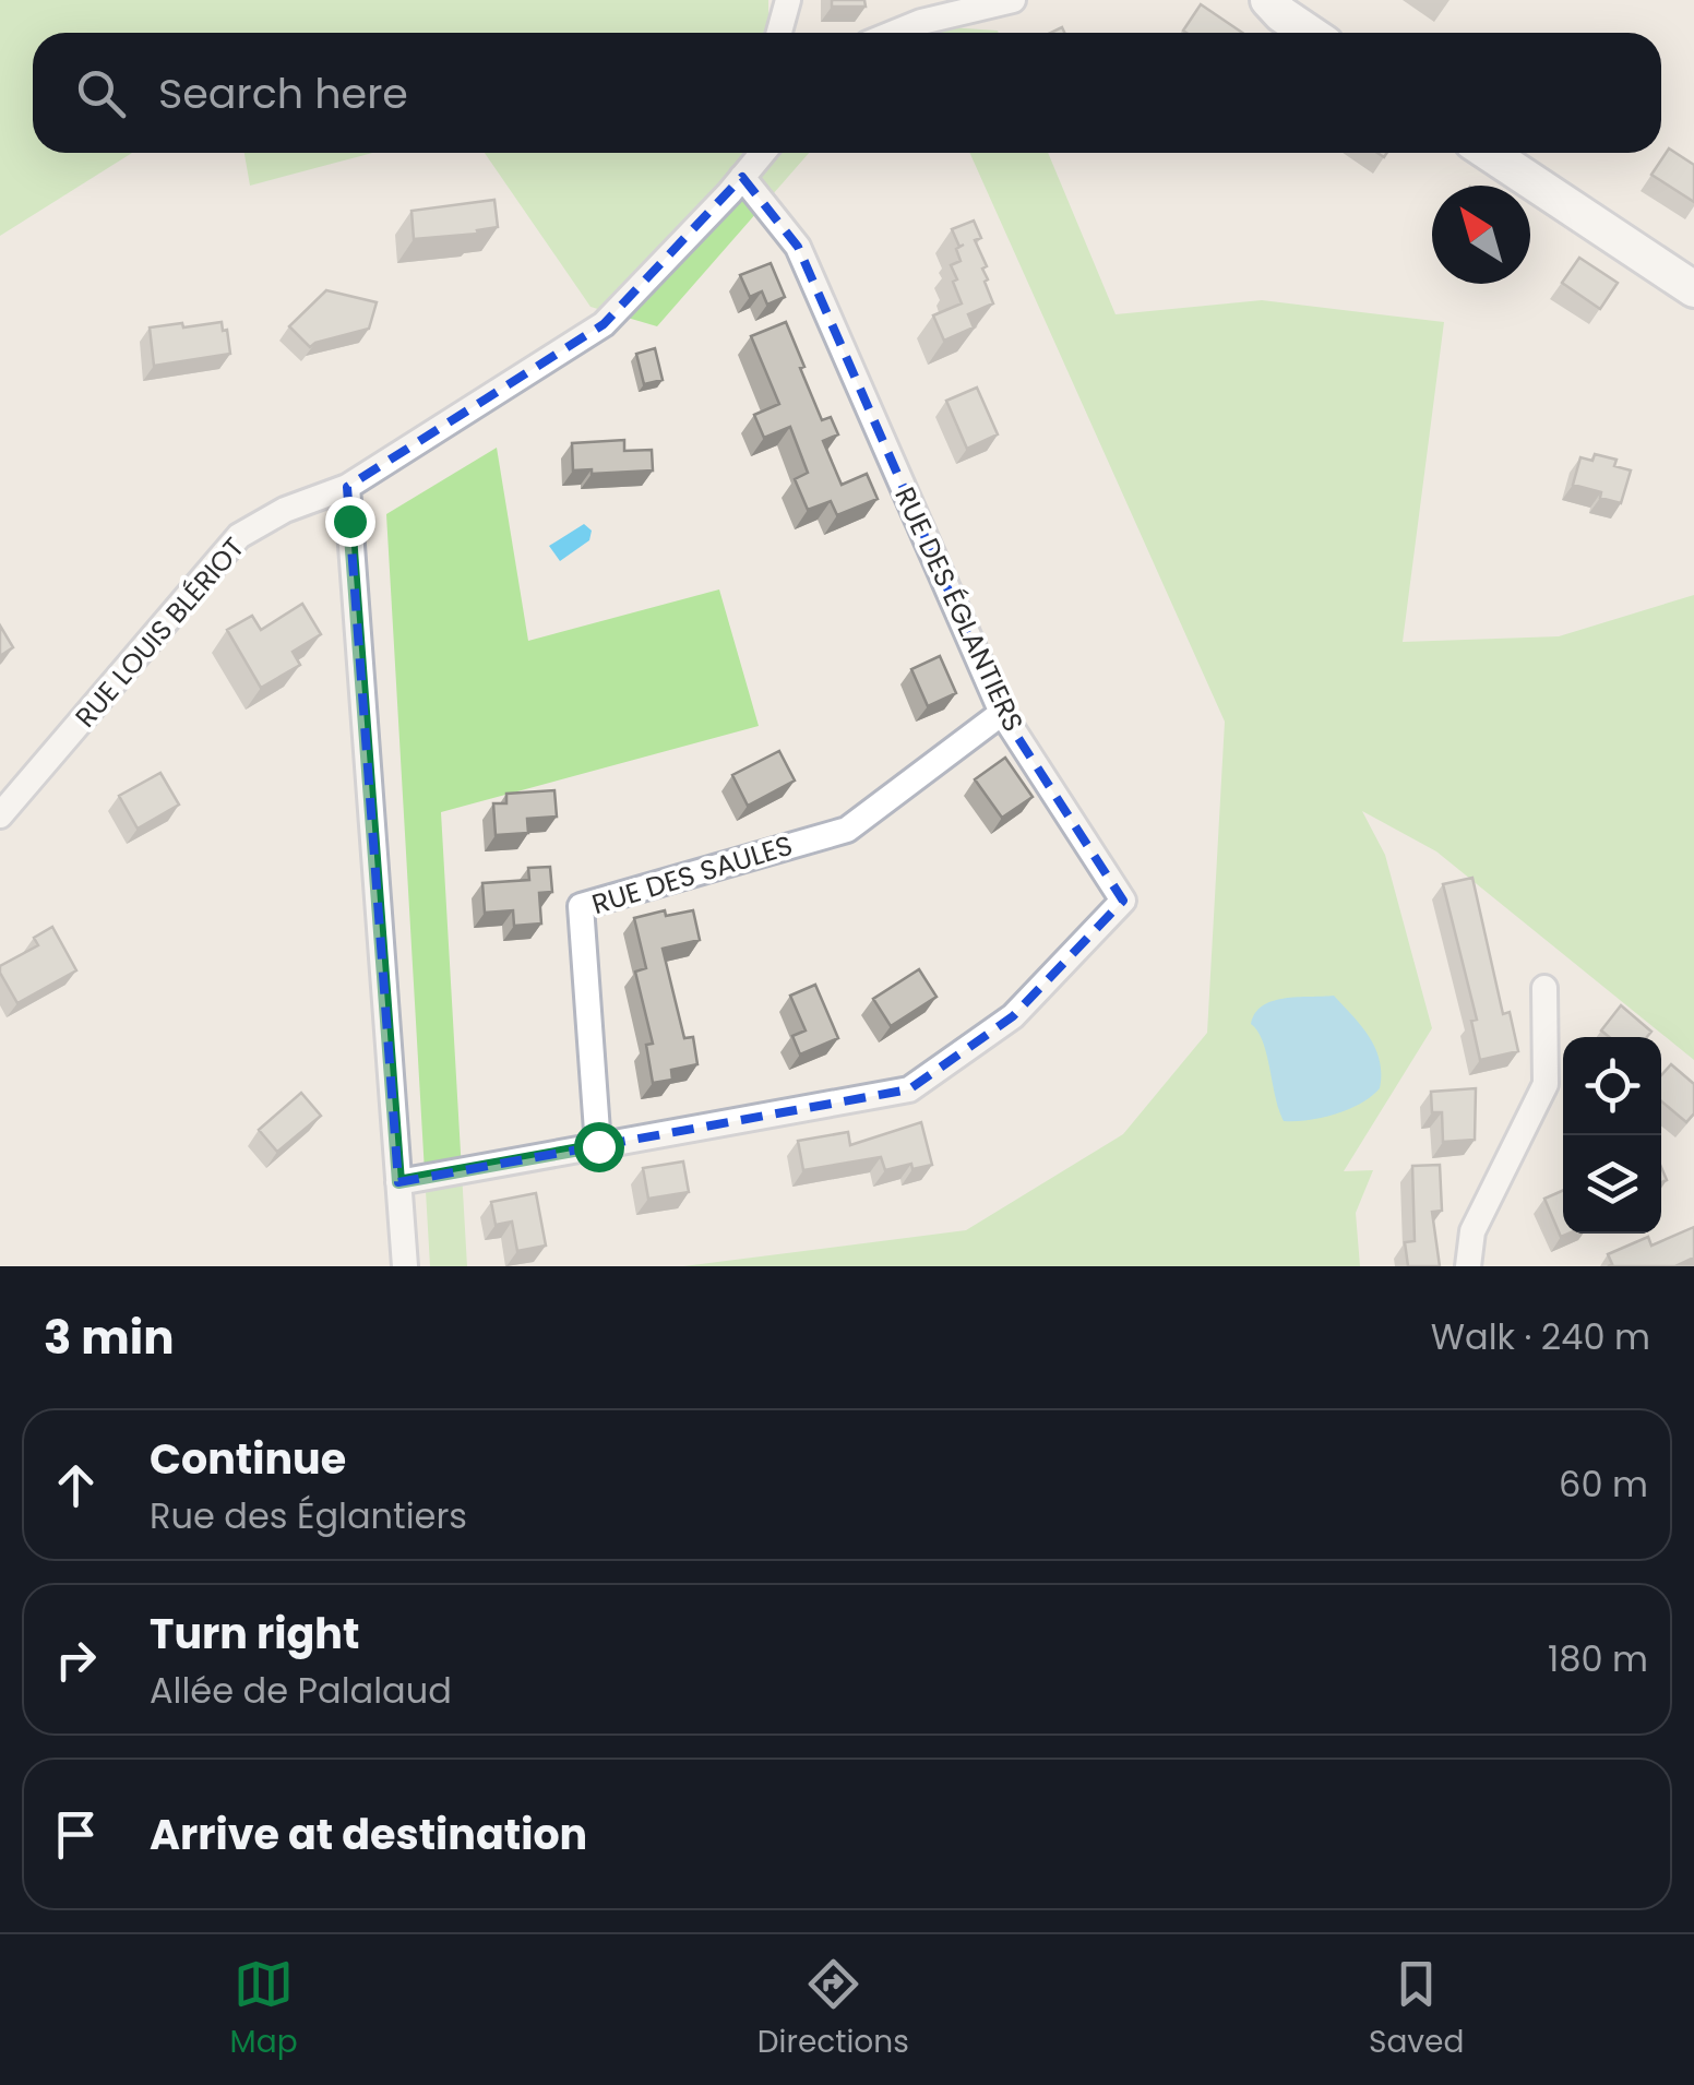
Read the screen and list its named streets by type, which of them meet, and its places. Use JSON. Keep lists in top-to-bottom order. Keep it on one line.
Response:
{"streets":{"street":["RUE DES ÉGLANTIERS","RUE LOUIS BLÉRIOT","RUE DES SAULES"]},"crossings":[["RUE DES ÉGLANTIERS","RUE LOUIS BLÉRIOT"],["RUE DES ÉGLANTIERS","RUE DES SAULES"]],"north":"top left","page":{"search":"Search here","heading":["3 min","Walk · 240 m"],"list":[["Continue","Rue des Églantiers","60 m"],["Turn right","Allée de Palalaud","180 m"],"Arrive at destination"],"nav":["Map","Directions","Saved"]}}
